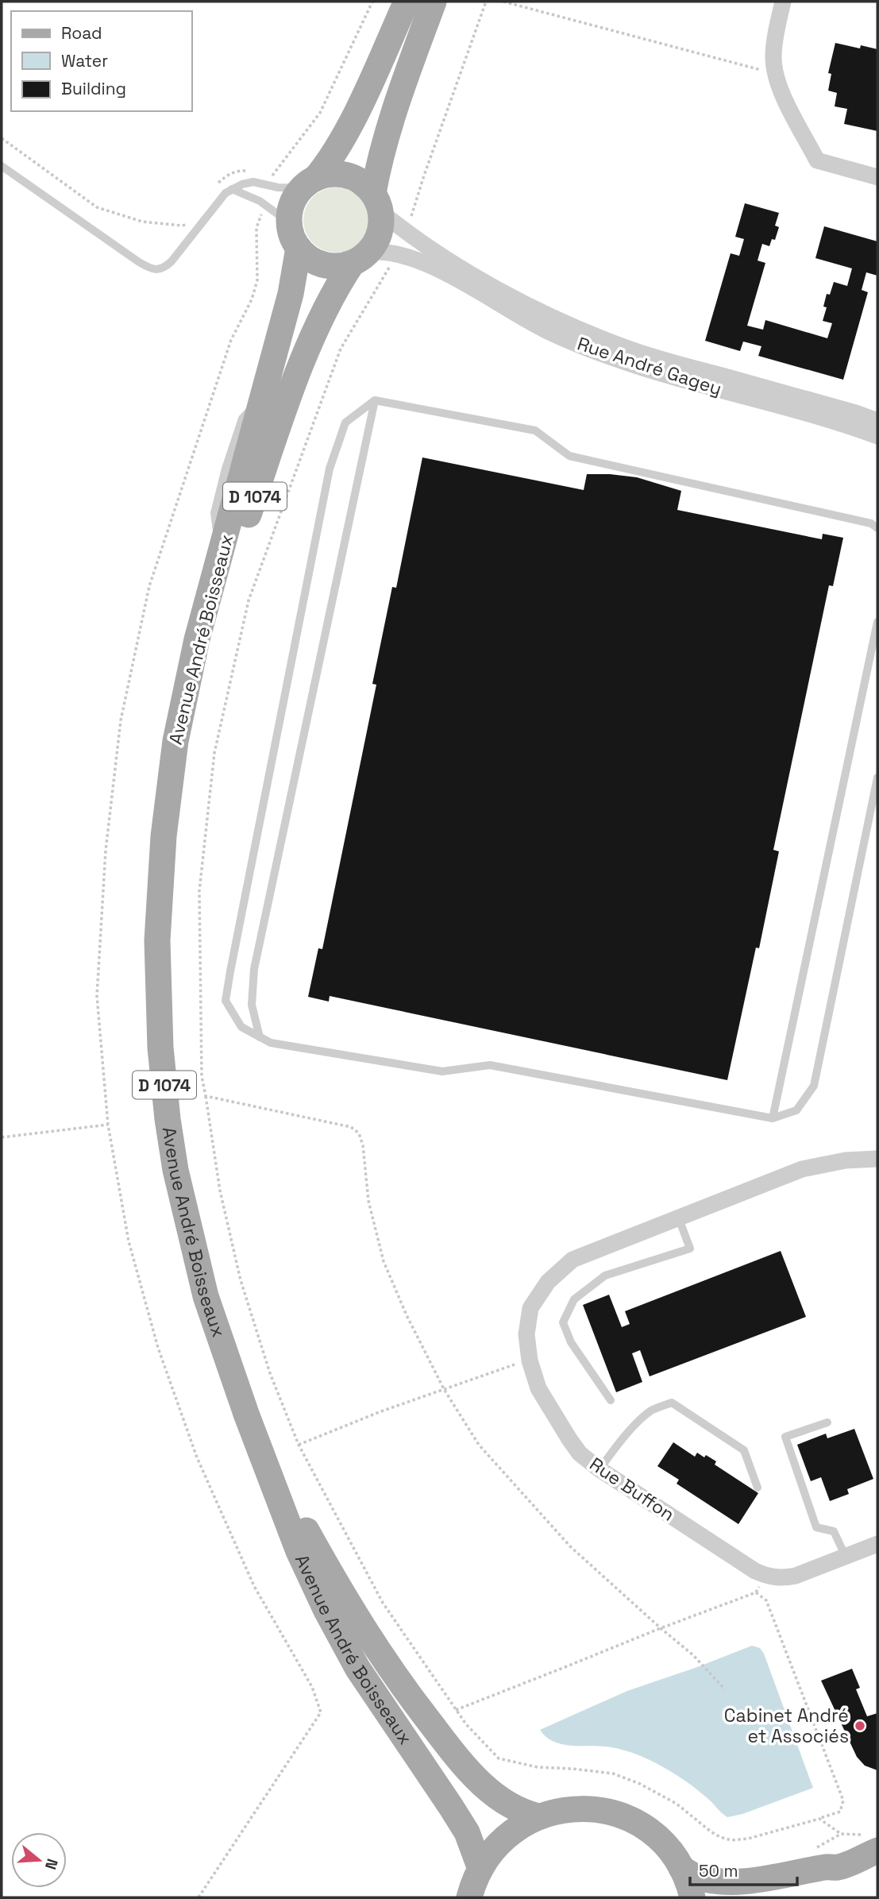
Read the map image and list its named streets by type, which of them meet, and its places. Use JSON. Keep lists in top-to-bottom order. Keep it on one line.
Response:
{"streets":{"main road":["D 1074","Avenue André Boisseaux"],"street":["Rue André Gagey","Rue Buffon"]},"crossings":[["Rue André Gagey","Avenue André Boisseaux"]],"places":["Cabinet André et Associés"],"legend":["Road","Water","Building"],"scale_bar":"50 m","north":"right"}
